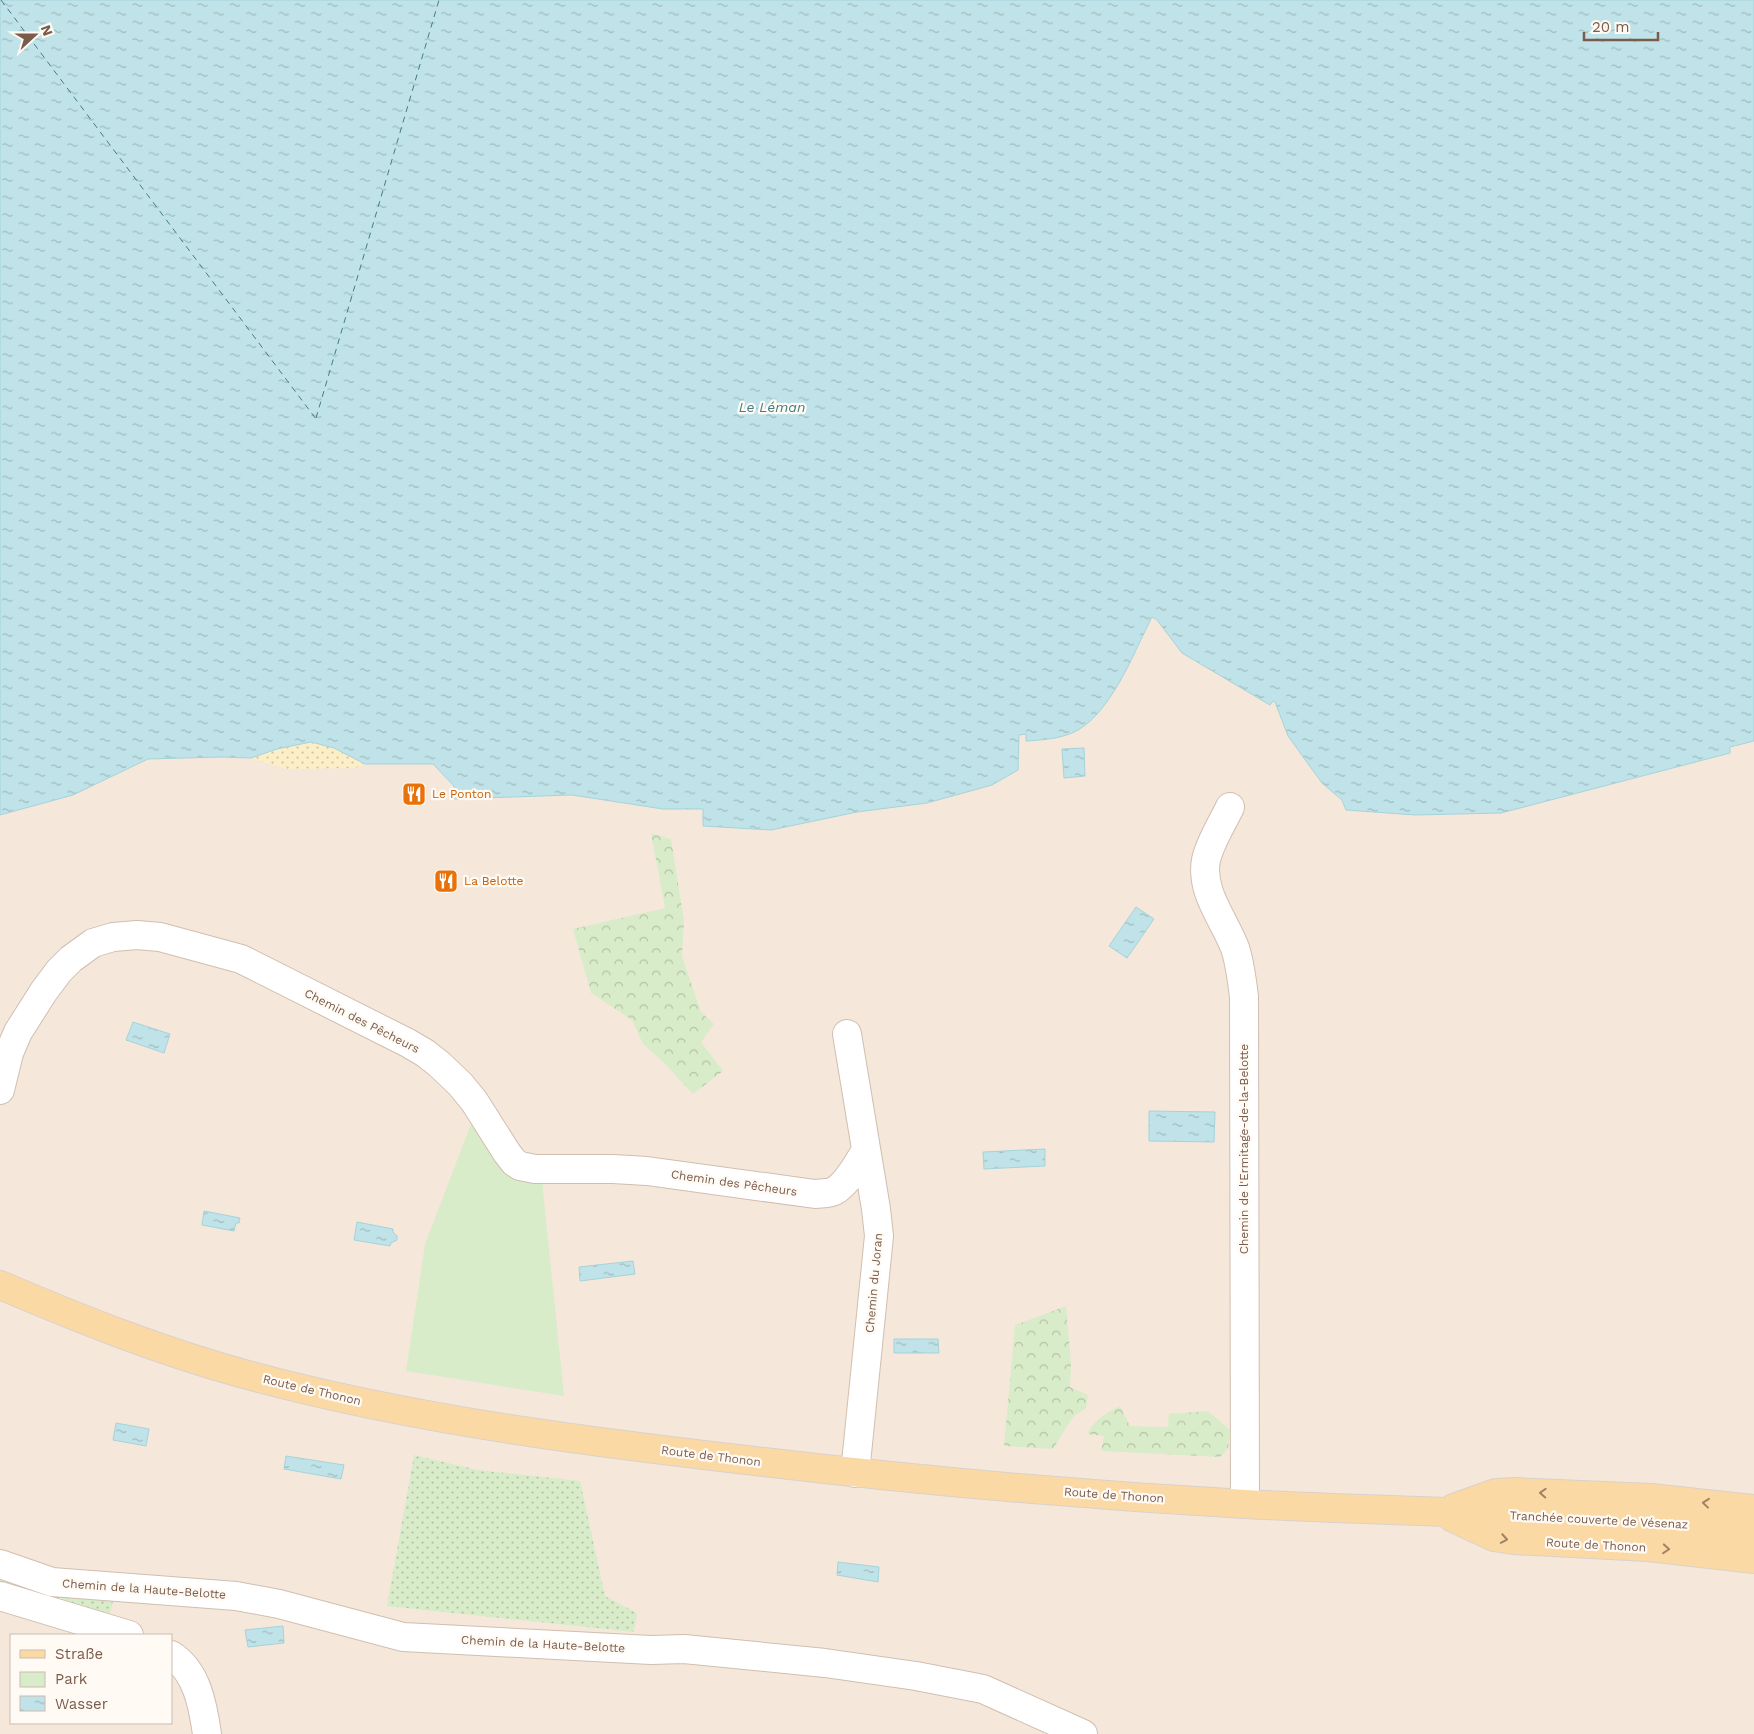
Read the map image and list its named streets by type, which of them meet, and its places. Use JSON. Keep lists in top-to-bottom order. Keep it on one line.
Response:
{"streets":{"main road":["Route de Thonon","Tranchée couverte de Vésenaz"],"street":["Chemin des Pêcheurs","Chemin de l'Ermitage-de-la-Belotte","Chemin du Joran","Chemin de la Haute-Belotte"]},"crossings":[["Chemin des Pêcheurs","Chemin du Joran"],["Chemin de l'Ermitage-de-la-Belotte","Route de Thonon"],["Chemin du Joran","Route de Thonon"],["Route de Thonon","Tranchée couverte de Vésenaz"]],"water":["Le Léman"],"places":{"restaurant":["Le Ponton","La Belotte"]},"legend":["Straße","Park","Wasser"],"scale_bar":"20 m","north":"right"}
